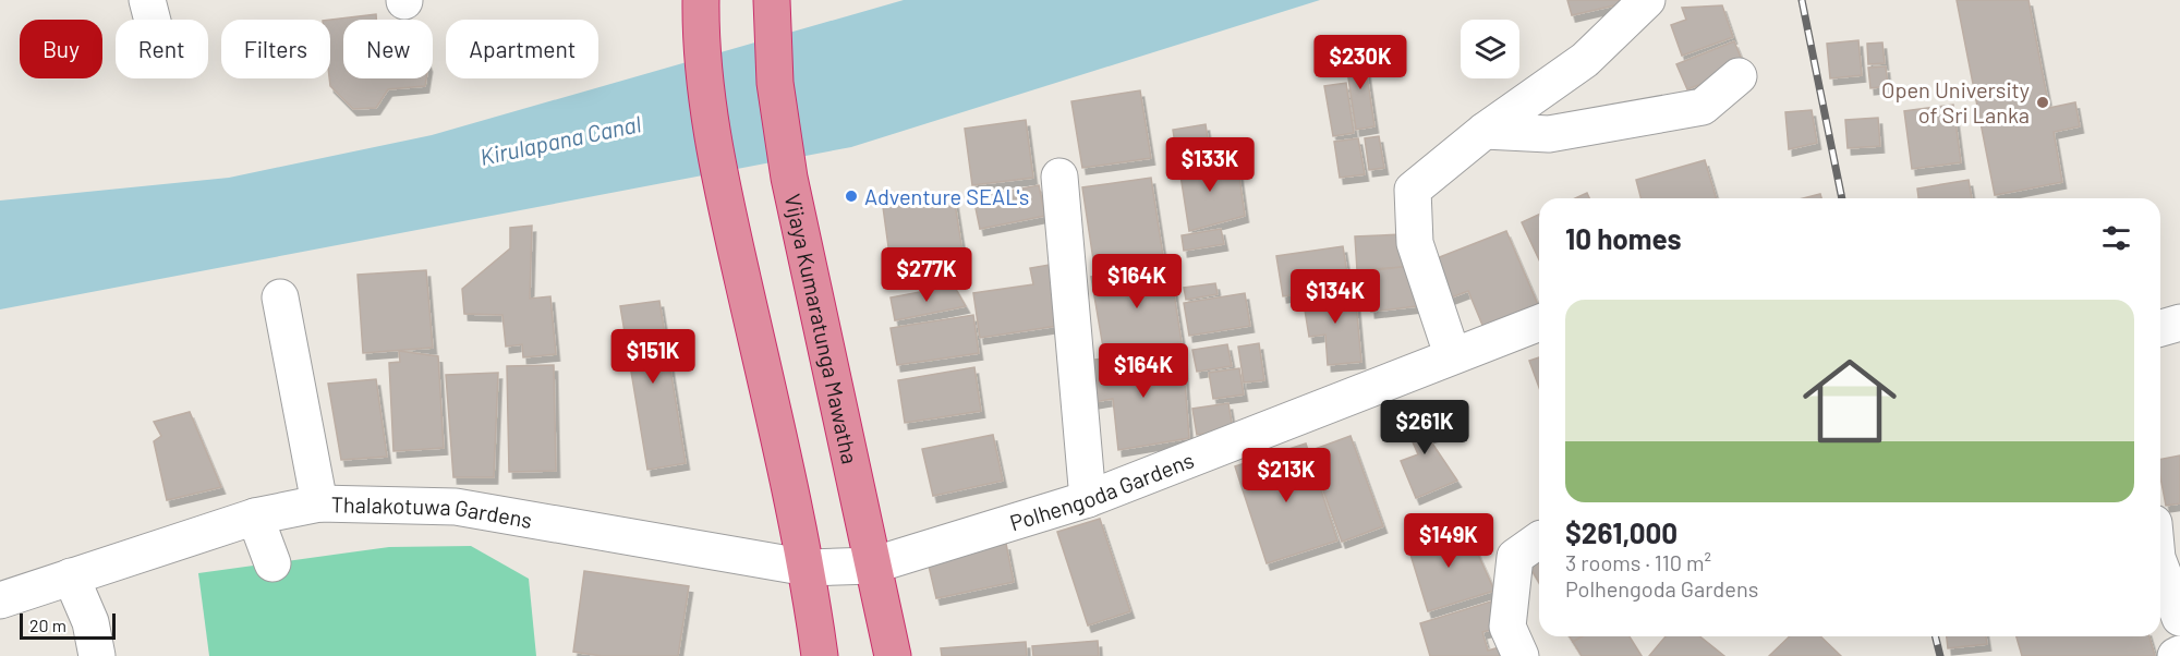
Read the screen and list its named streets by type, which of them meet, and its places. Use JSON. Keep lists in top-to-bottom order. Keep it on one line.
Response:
{"streets":{"highway":["Vijaya Kumaratunga Mawatha"],"street":["Polhengoda Gardens","Thalakotuwa Gardens"]},"crossings":[["Vijaya Kumaratunga Mawatha","Polhengoda Gardens"],["Vijaya Kumaratunga Mawatha","Thalakotuwa Gardens"],["Polhengoda Gardens","Thalakotuwa Gardens"]],"water":["Kirulapana Canal"],"places":["Open University of Sri Lanka","Adventure SEAL's"],"scale_bar":"20 m","page":{"chip":["Buy","Rent","Filters","New","Apartment"],"price":["$230K","$133K","$277K","$164K","$134K","$151K","$164K","$261K","$213K","$149K"],"heading":"10 homes","list":[{"name":"$261,000","note":"3 rooms · 110 m² · Polhengoda Gardens"}],"scale":"20 m"}}
